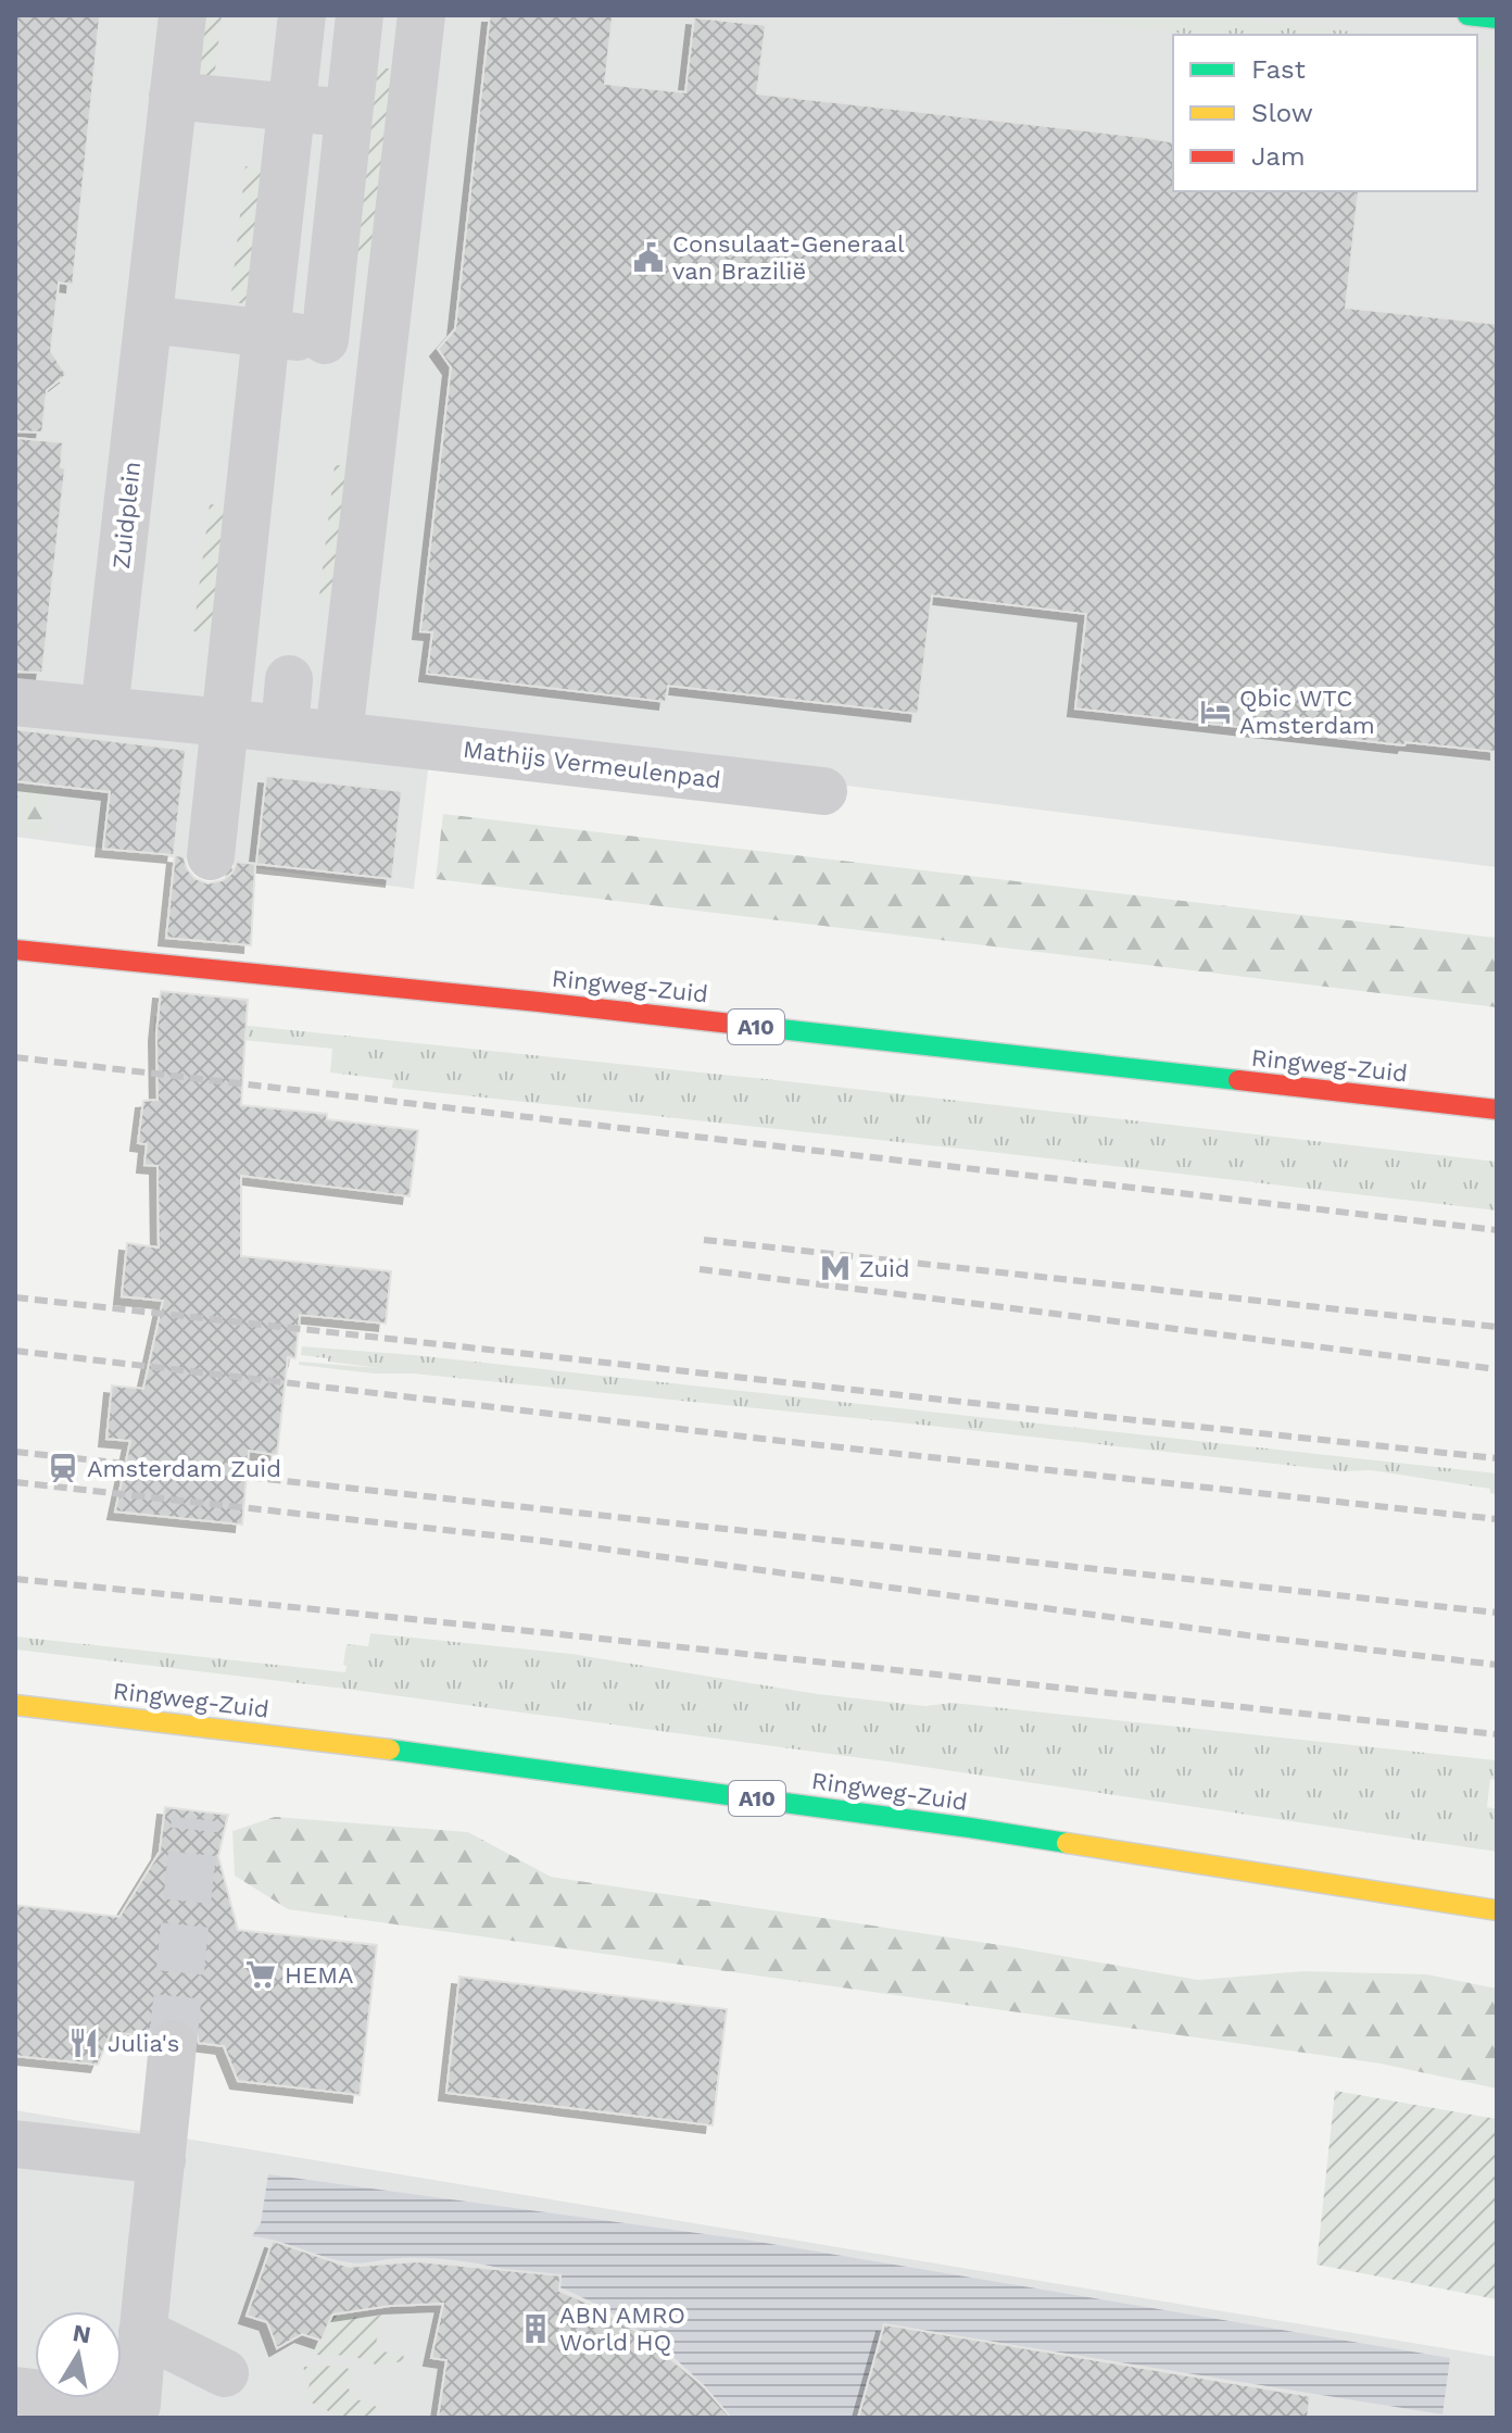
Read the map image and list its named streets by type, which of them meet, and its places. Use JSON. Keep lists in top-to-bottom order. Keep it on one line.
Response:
{"streets":{"main road":["Ringweg-Zuid","A10"],"street":["Zuidplein","Mathijs Vermeulenpad"]},"places":{"public building":["Consulaat-Generaal van Brazilië"],"hotel":["Qbic WTC Amsterdam"],"metro station":["Zuid"],"station":["Amsterdam Zuid"],"supermarket":["HEMA"],"restaurant":["Julia's"],"building":["ABN AMRO World HQ"]},"legend":["Fast","Slow","Jam"],"north":"top"}
